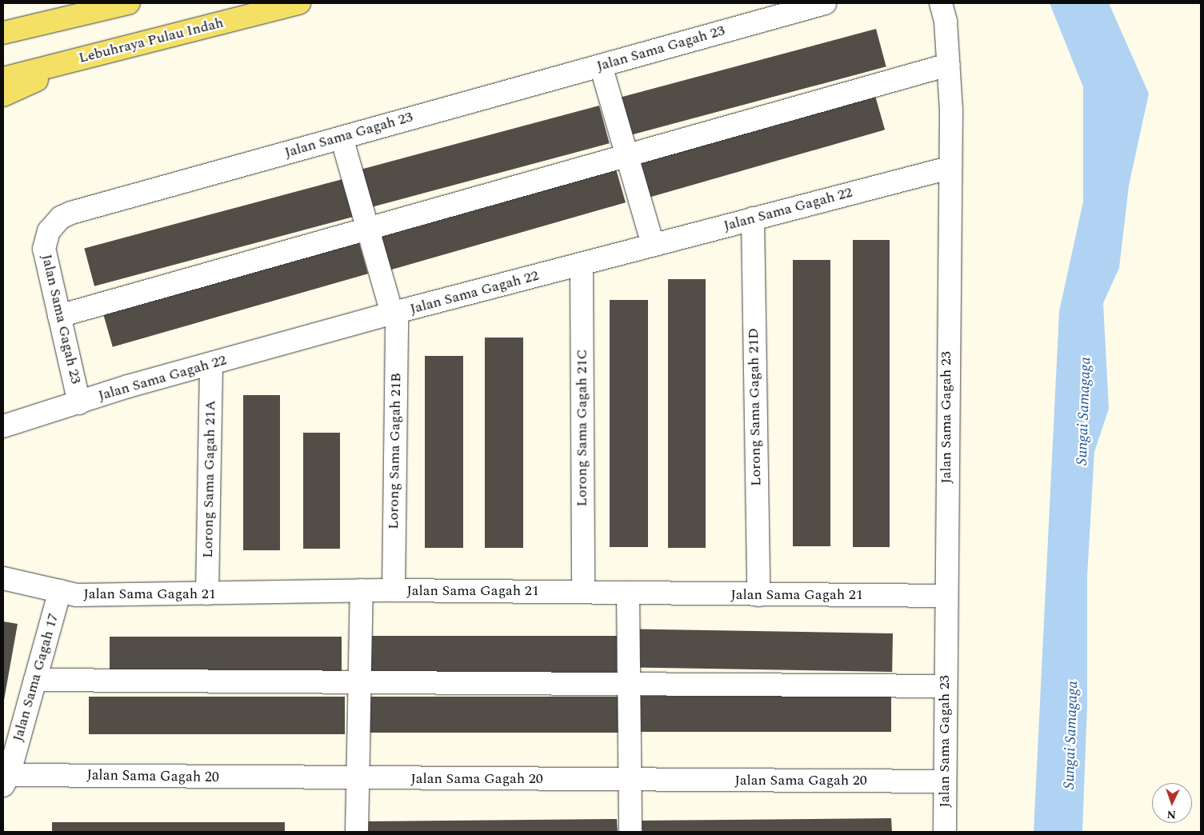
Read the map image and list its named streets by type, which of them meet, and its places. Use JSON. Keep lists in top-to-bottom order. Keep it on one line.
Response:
{"streets":{"main road":["Lebuhraya Pulau Indah"],"street":["Jalan Sama Gagah 23","Jalan Sama Gagah 22","Lorong Sama Gagah 21D","Lorong Sama Gagah 21C","Lorong Sama Gagah 21B","Lorong Sama Gagah 21A","Jalan Sama Gagah 21","Jalan Sama Gagah 17","Jalan Sama Gagah 20"]},"crossings":[["Jalan Sama Gagah 23","Jalan Sama Gagah 22"],["Jalan Sama Gagah 23","Lorong Sama Gagah 21B"],["Jalan Sama Gagah 23","Jalan Sama Gagah 21"],["Jalan Sama Gagah 23","Jalan Sama Gagah 20"],["Jalan Sama Gagah 22","Lorong Sama Gagah 21D"],["Jalan Sama Gagah 22","Lorong Sama Gagah 21C"],["Jalan Sama Gagah 22","Lorong Sama Gagah 21B"],["Jalan Sama Gagah 22","Lorong Sama Gagah 21A"],["Lorong Sama Gagah 21D","Jalan Sama Gagah 21"],["Lorong Sama Gagah 21C","Jalan Sama Gagah 21"],["Lorong Sama Gagah 21B","Jalan Sama Gagah 21"],["Lorong Sama Gagah 21A","Jalan Sama Gagah 21"],["Jalan Sama Gagah 21","Jalan Sama Gagah 17"],["Jalan Sama Gagah 17","Jalan Sama Gagah 20"]],"water":["Sungai Samagaga"],"north":"bottom"}
